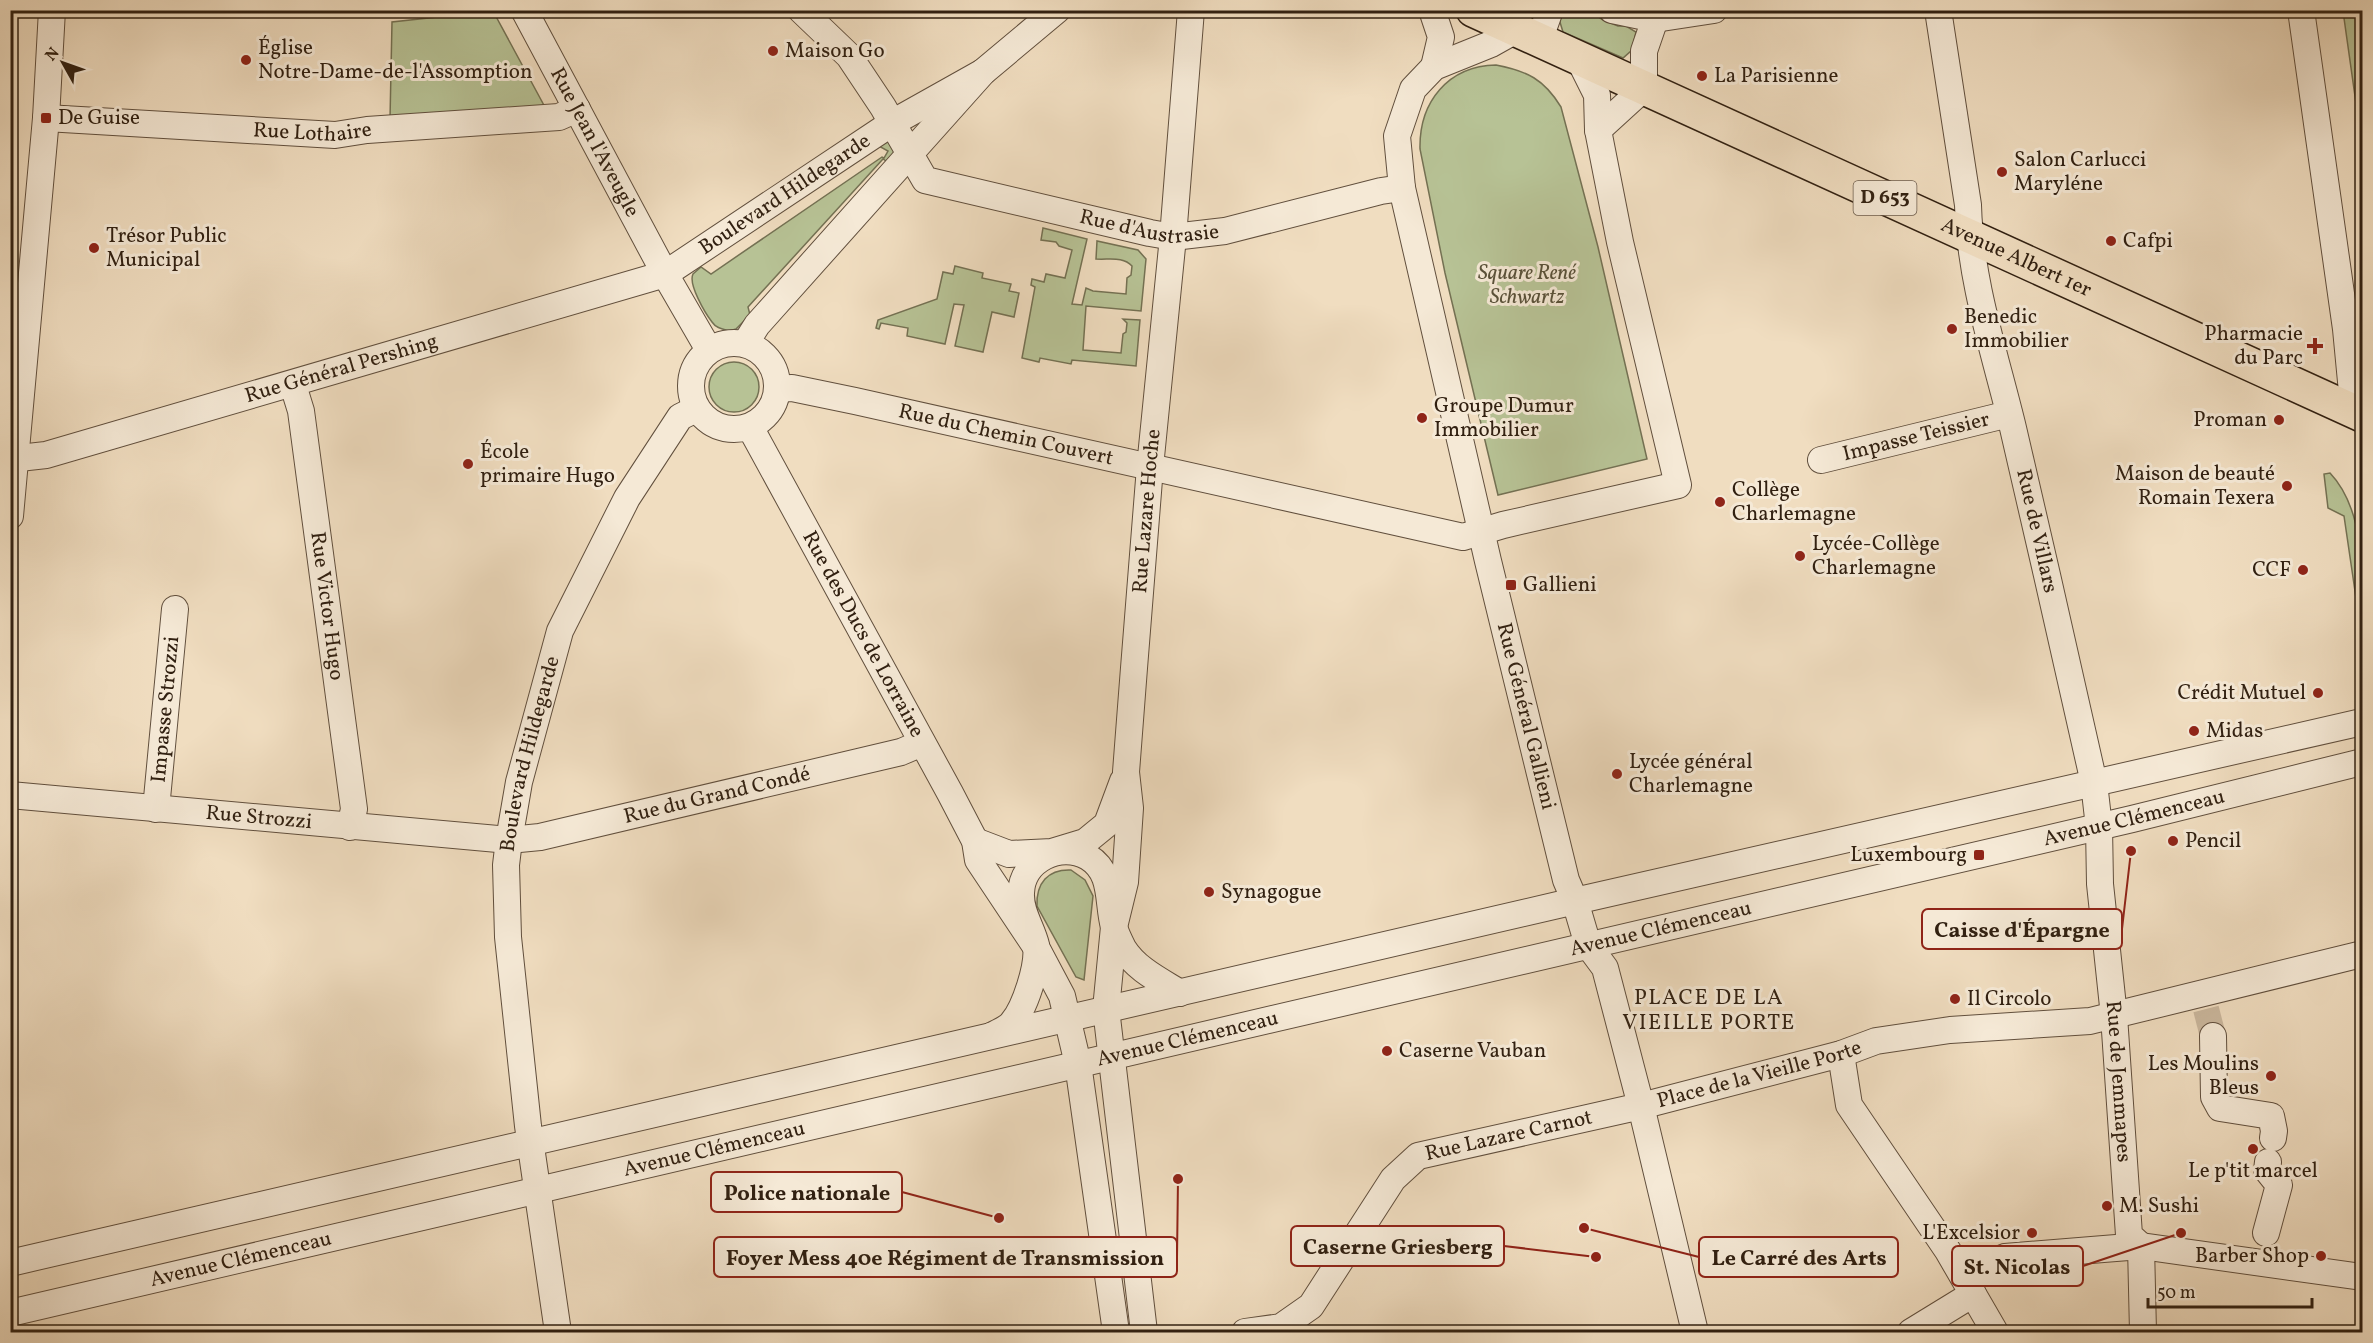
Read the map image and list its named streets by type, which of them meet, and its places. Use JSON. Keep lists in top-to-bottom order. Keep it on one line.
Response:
{"streets":{"main road":["D 653","Avenue Albert 1er"],"street":["Rue Lothaire","Rue Jean l'Aveugle","Boulevard Hildegarde","Rue d'Austrasie","Rue Général Pershing","Rue du Chemin Couvert","Impasse Teissier","Rue Lazare Hoche","Rue de Villars","Rue Victor Hugo","Rue des Ducs de Lorraine","Impasse Strozzi","Rue Général Gallieni","Rue du Grand Condé","Rue Strozzi","Avenue Clémenceau","Place de la Vieille Porte","Rue de Jemmapes","Rue Lazare Carnot"]},"crossings":[["Rue Lothaire","Rue Jean l'Aveugle"],["Rue Jean l'Aveugle","Boulevard Hildegarde"],["Rue Jean l'Aveugle","Rue Général Pershing"],["Boulevard Hildegarde","Rue d'Austrasie"],["Boulevard Hildegarde","Rue Général Pershing"],["Boulevard Hildegarde","Rue du Chemin Couvert"],["Boulevard Hildegarde","Rue des Ducs de Lorraine"],["Boulevard Hildegarde","Rue du Grand Condé"],["Boulevard Hildegarde","Rue Strozzi"],["Boulevard Hildegarde","Avenue Clémenceau"],["Rue d'Austrasie","Rue Lazare Hoche"],["Avenue Albert 1er","Rue de Villars"],["Rue Général Pershing","Rue Victor Hugo"],["Rue du Chemin Couvert","Rue Lazare Hoche"],["Rue du Chemin Couvert","Rue des Ducs de Lorraine"],["Rue du Chemin Couvert","Rue Général Gallieni"],["Impasse Teissier","Rue de Villars"],["Rue Lazare Hoche","Avenue Clémenceau"],["Rue de Villars","Avenue Clémenceau"],["Rue de Villars","Rue de Jemmapes"],["Rue Victor Hugo","Rue Strozzi"],["Rue des Ducs de Lorraine","Rue du Grand Condé"],["Rue des Ducs de Lorraine","Avenue Clémenceau"],["Impasse Strozzi","Rue Strozzi"],["Rue Général Gallieni","Avenue Clémenceau"],["Rue Général Gallieni","Place de la Vieille Porte"],["Rue Général Gallieni","Rue Lazare Carnot"],["Rue du Grand Condé","Rue Strozzi"],["Avenue Clémenceau","Rue de Jemmapes"],["Place de la Vieille Porte","Rue de Jemmapes"],["Place de la Vieille Porte","Rue Lazare Carnot"]],"districts":["PLACE DE LA VIEILLE PORTE"],"parks":["Square René Schwartz"],"places":{"other":["Maison Go","Église Notre-Dame-de-l'Assomption","La Parisienne","Salon Carlucci Maryléne","Cafpi","Trésor Public Municipal","Benedic Immobilier","Groupe Dumur Immobilier","Proman","École primaire Hugo","Maison de beauté Romain Texera","Collège Charlemagne","Lycée-Collège Charlemagne","CCF","Crédit Mutuel","Midas","Lycée général Charlemagne","Pencil","Caisse d'Épargne","Synagogue","Il Circolo","Caserne Vauban","Les Moulins Bleus","Le p'tit marcel","Foyer Mess 40e Régiment de Transmission","M. Sushi","Police nationale","Le Carré des Arts","L'Excelsior","St. Nicolas","Barber Shop","Caserne Griesberg"],"transit":["De Guise","Gallieni","Luxembourg"],"health":["Pharmacie du Parc"]},"scale_bar":"50 m","north":"top left"}
